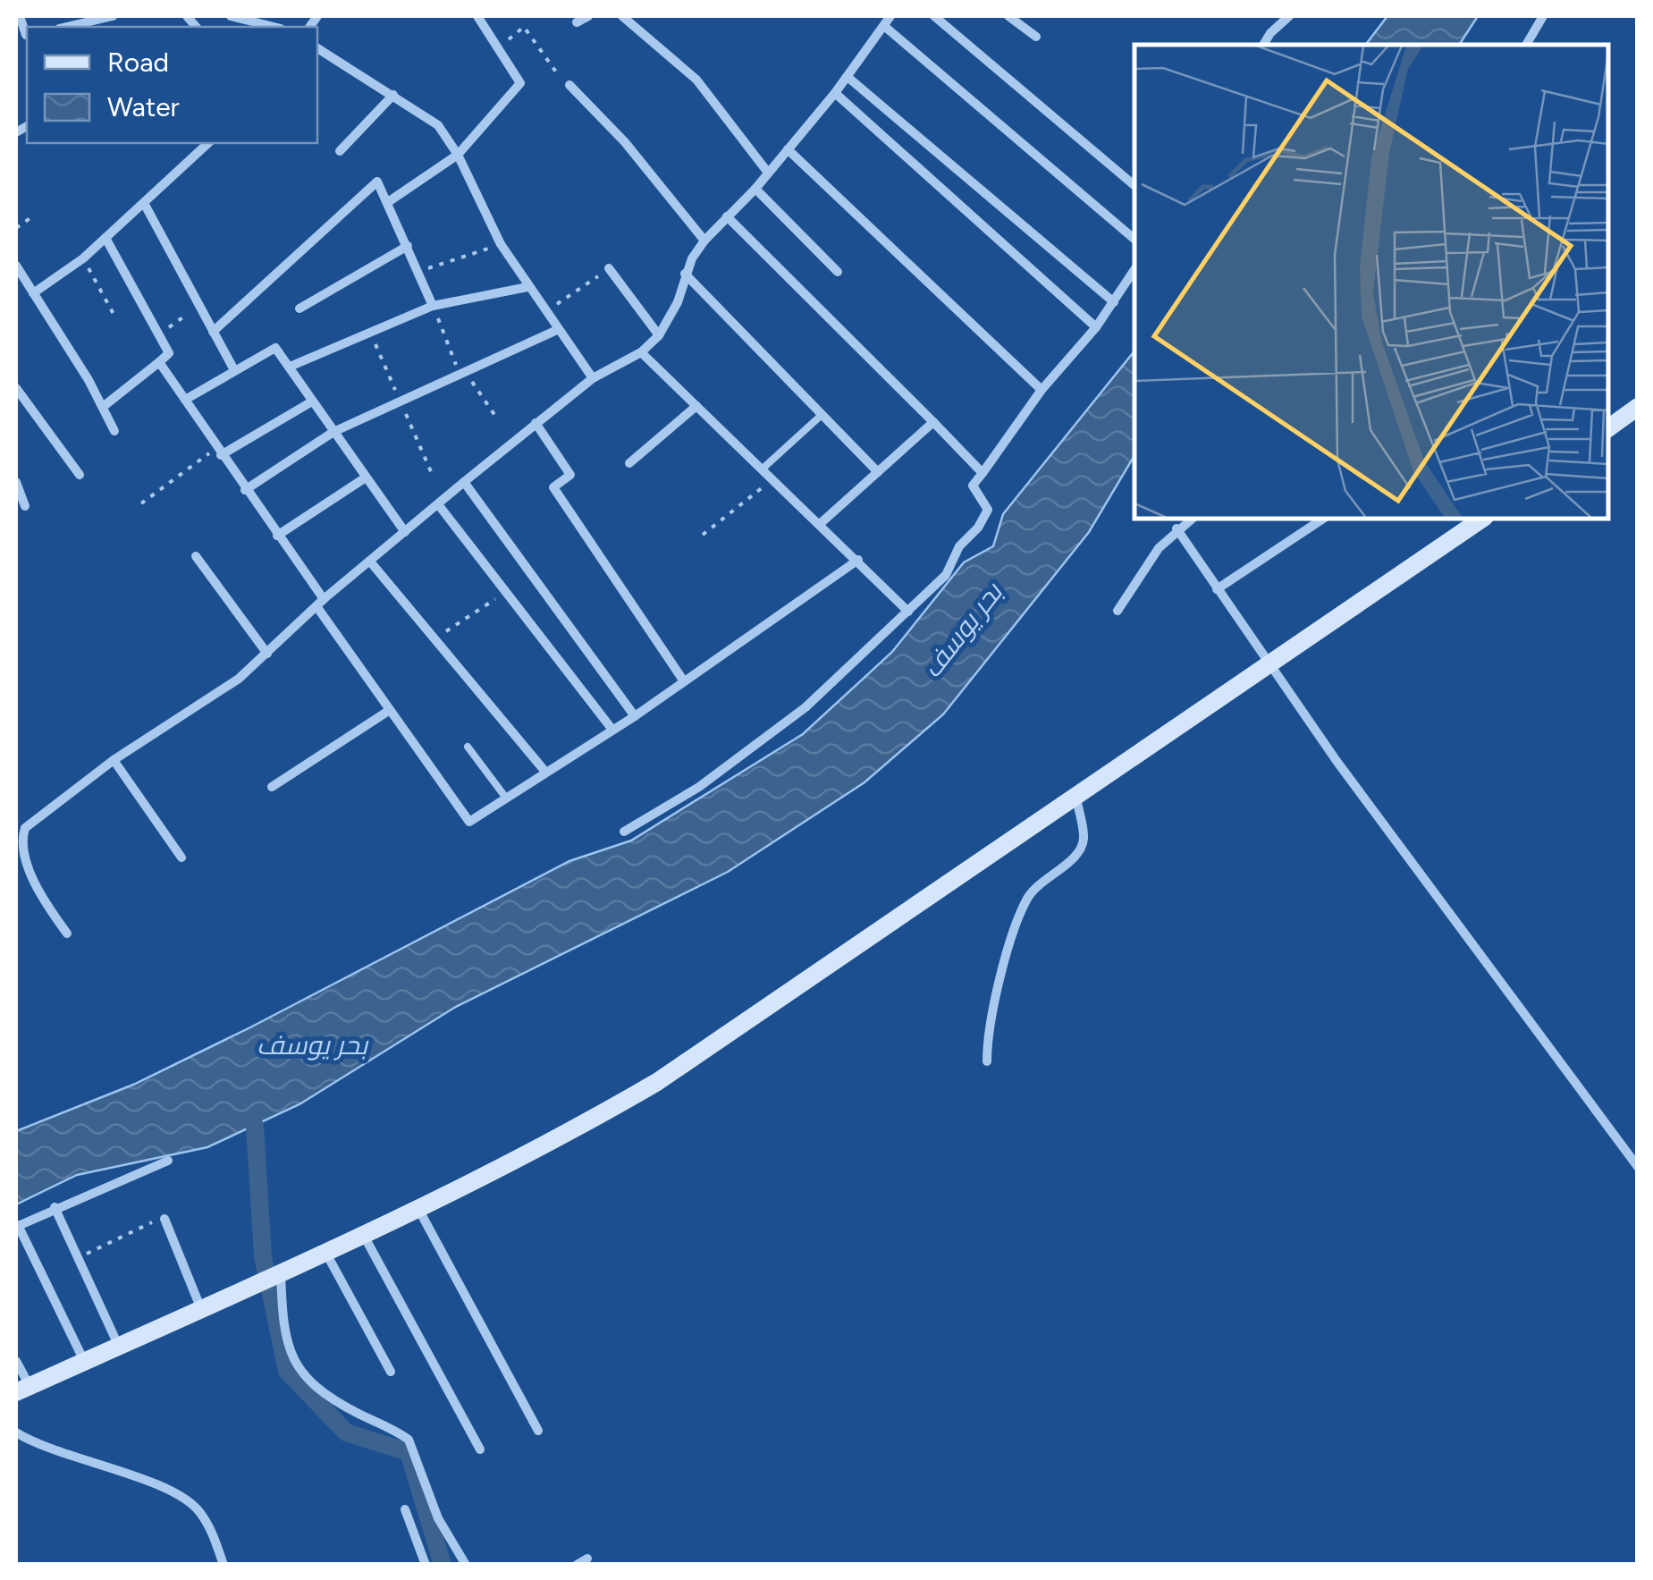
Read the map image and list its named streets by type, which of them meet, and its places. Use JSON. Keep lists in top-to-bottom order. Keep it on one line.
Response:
{"water":["بحر يوسف"],"legend":["Road","Water"]}
